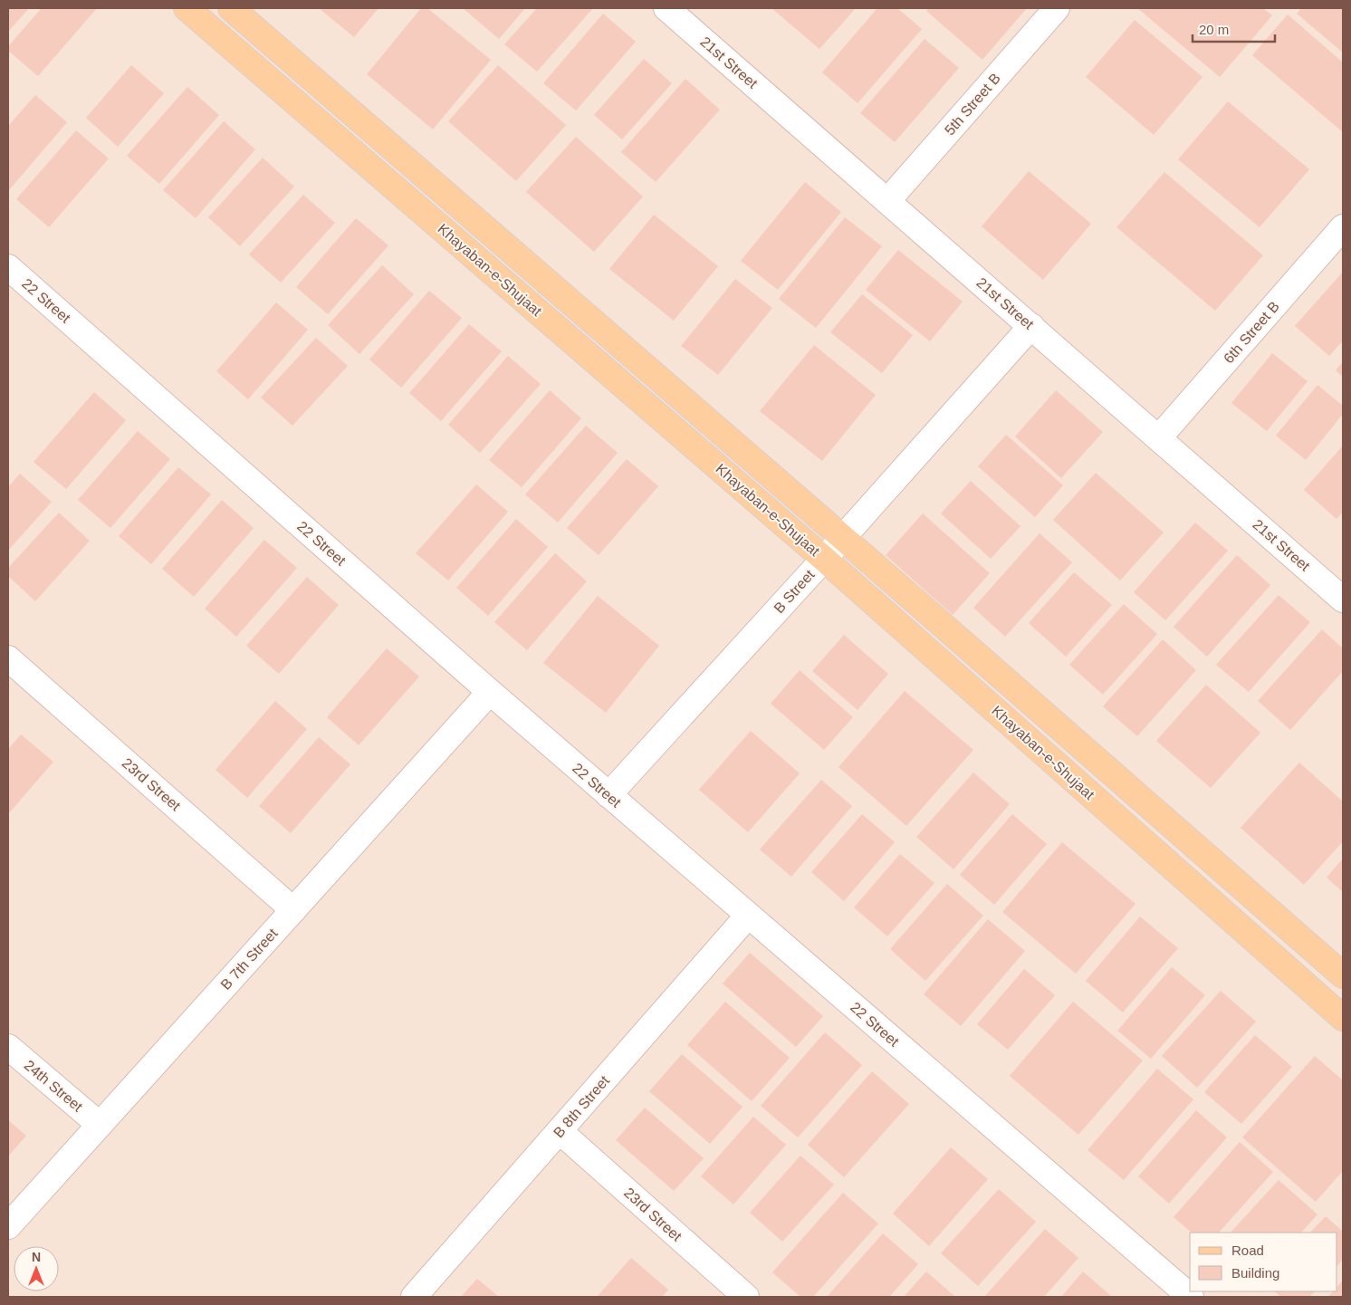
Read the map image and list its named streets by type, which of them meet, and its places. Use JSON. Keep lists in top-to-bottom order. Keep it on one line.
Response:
{"streets":{"main road":["Khayaban-e-Shujaat"],"street":["21st Street","5th Street B","22 Street","6th Street B","B Street","23rd Street","B 7th Street","24th Street","B 8th Street"]},"crossings":[["21st Street","5th Street B"],["21st Street","6th Street B"],["21st Street","B Street"],["Khayaban-e-Shujaat","B Street"],["22 Street","B Street"],["22 Street","B 7th Street"],["22 Street","B 8th Street"],["23rd Street","B 7th Street"],["23rd Street","B 8th Street"],["B 7th Street","24th Street"]],"legend":["Road","Building"],"scale_bar":"20 m","north":"top"}
